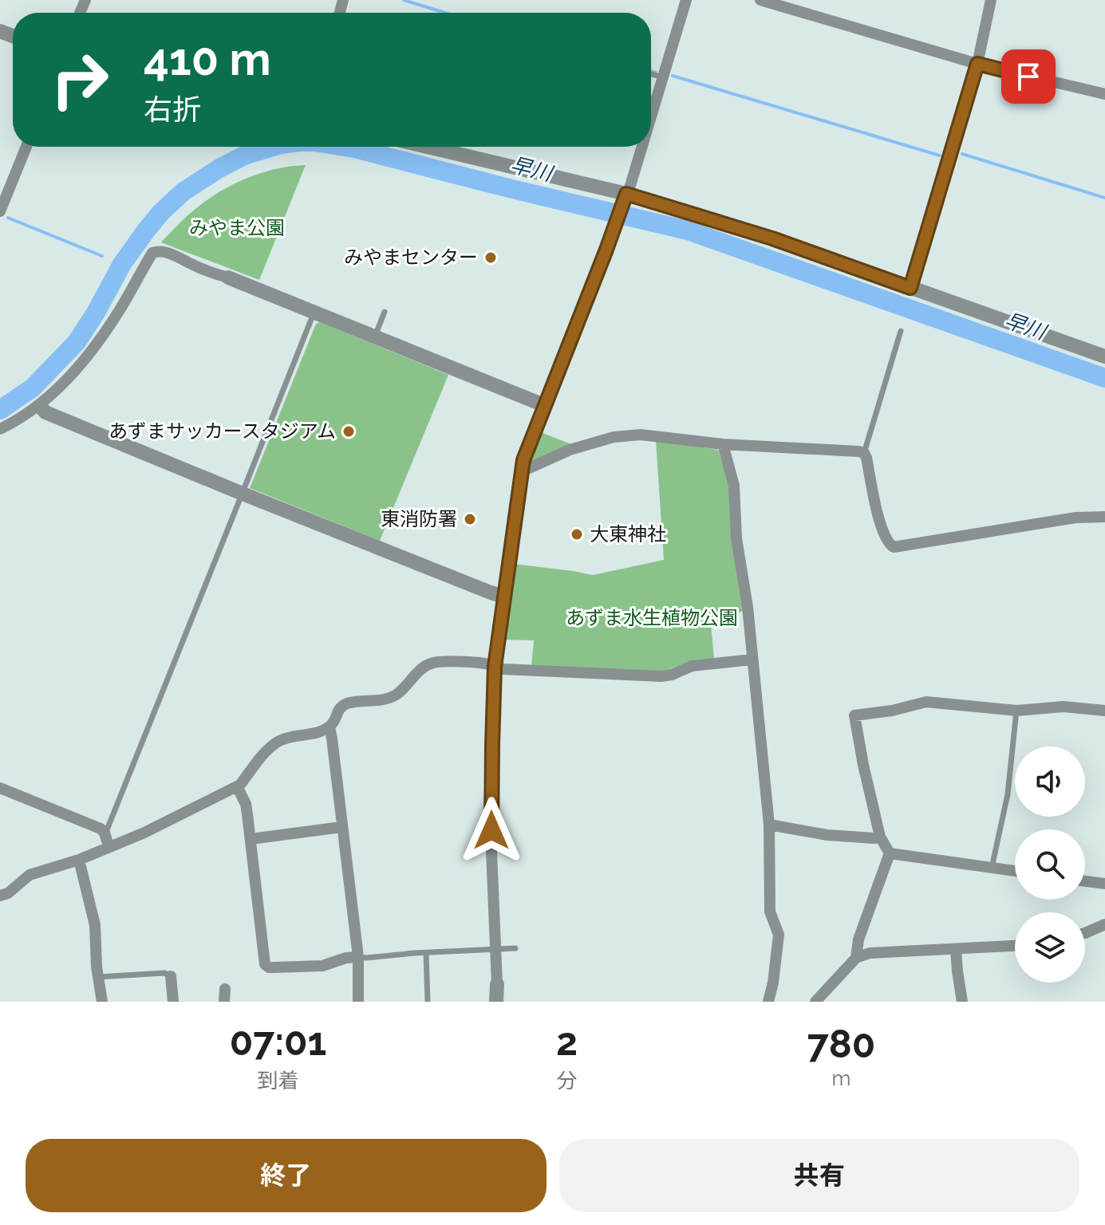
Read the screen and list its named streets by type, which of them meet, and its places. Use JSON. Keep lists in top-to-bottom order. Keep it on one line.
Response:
{"water":["早川"],"parks":["みやま公園","あずま水生植物公園"],"places":["みやまセンター","あずまサッカースタジアム","東消防署","大東神社"],"page":{"turn":["410 m","右折"],"eta":["07:01","到着","2","分","780","m"],"buttons":["終了","共有"]}}
